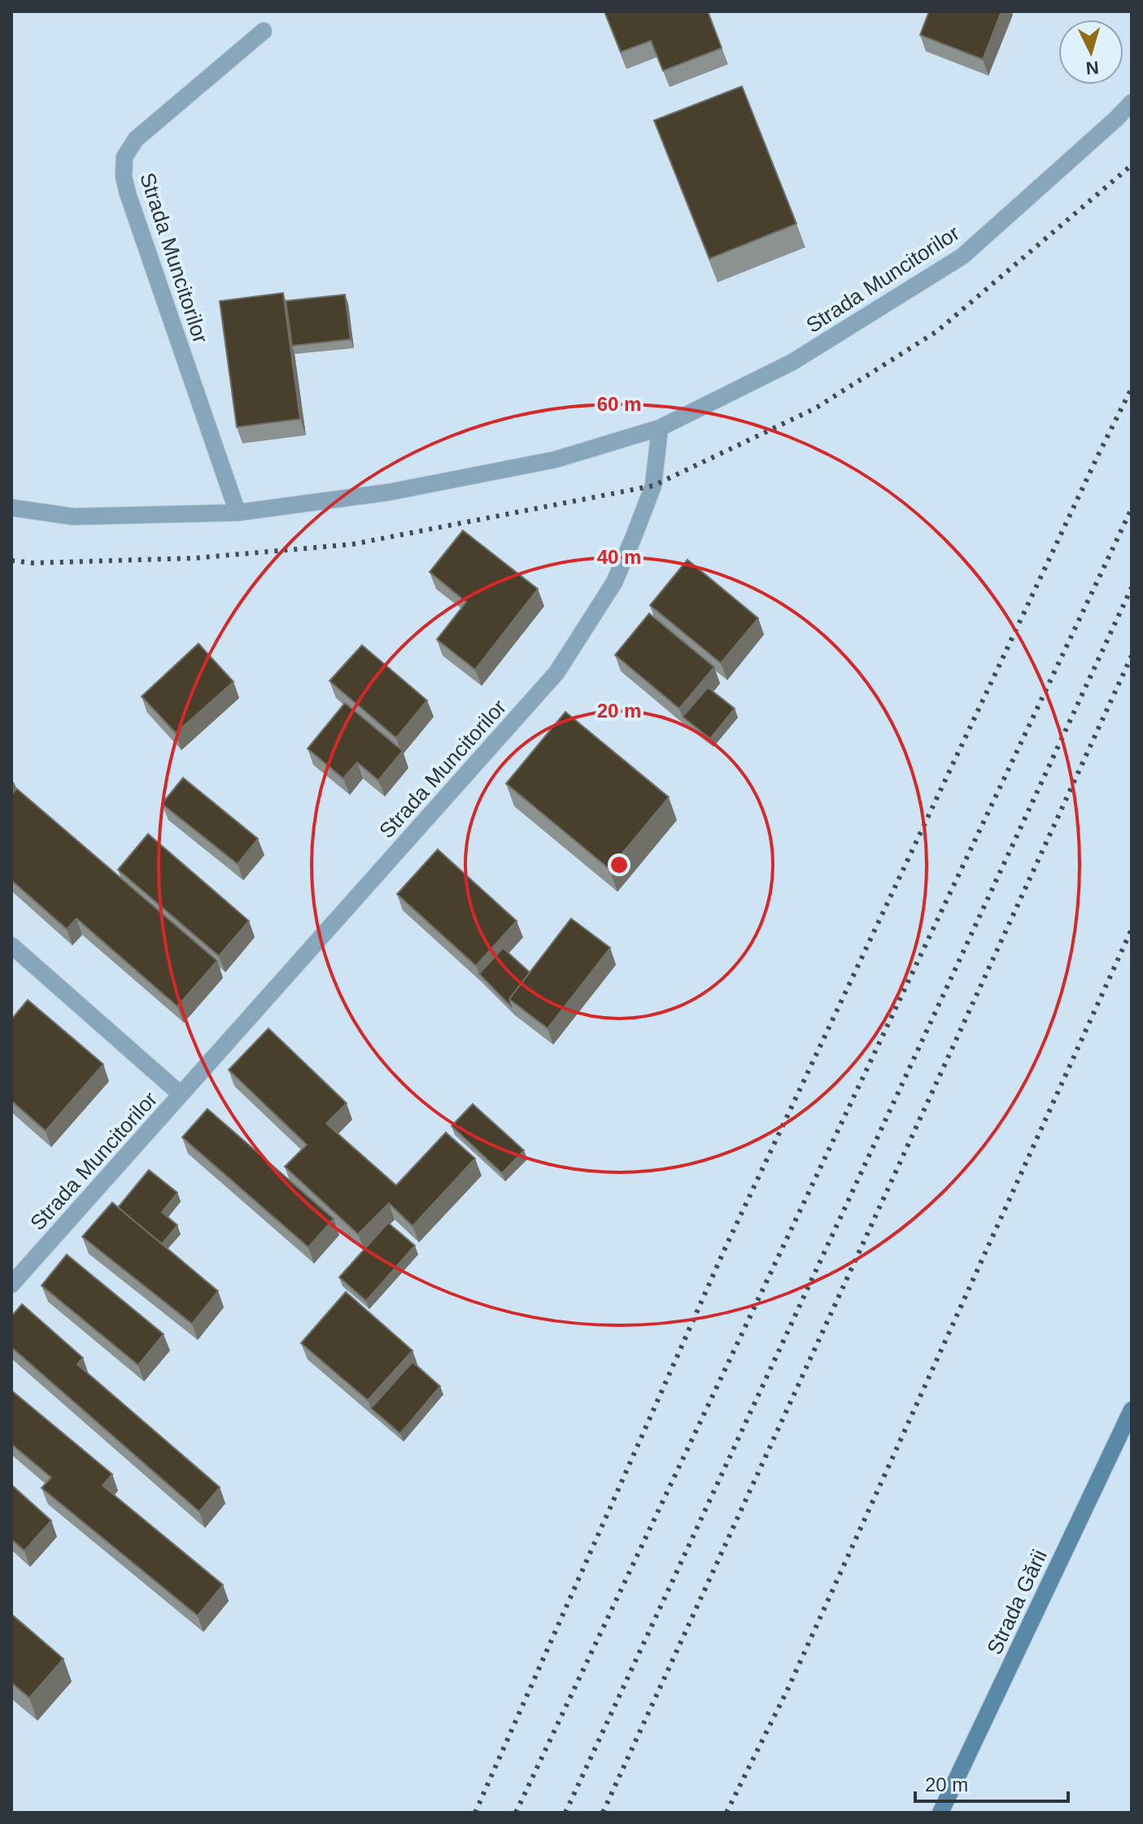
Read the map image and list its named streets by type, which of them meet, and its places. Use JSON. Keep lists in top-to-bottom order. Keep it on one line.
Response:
{"streets":{"main road":["Strada Gării"],"street":["Strada Muncitorilor"]},"scale_bar":"20 m","north":"bottom","rings":["60 m","40 m","20 m"]}
